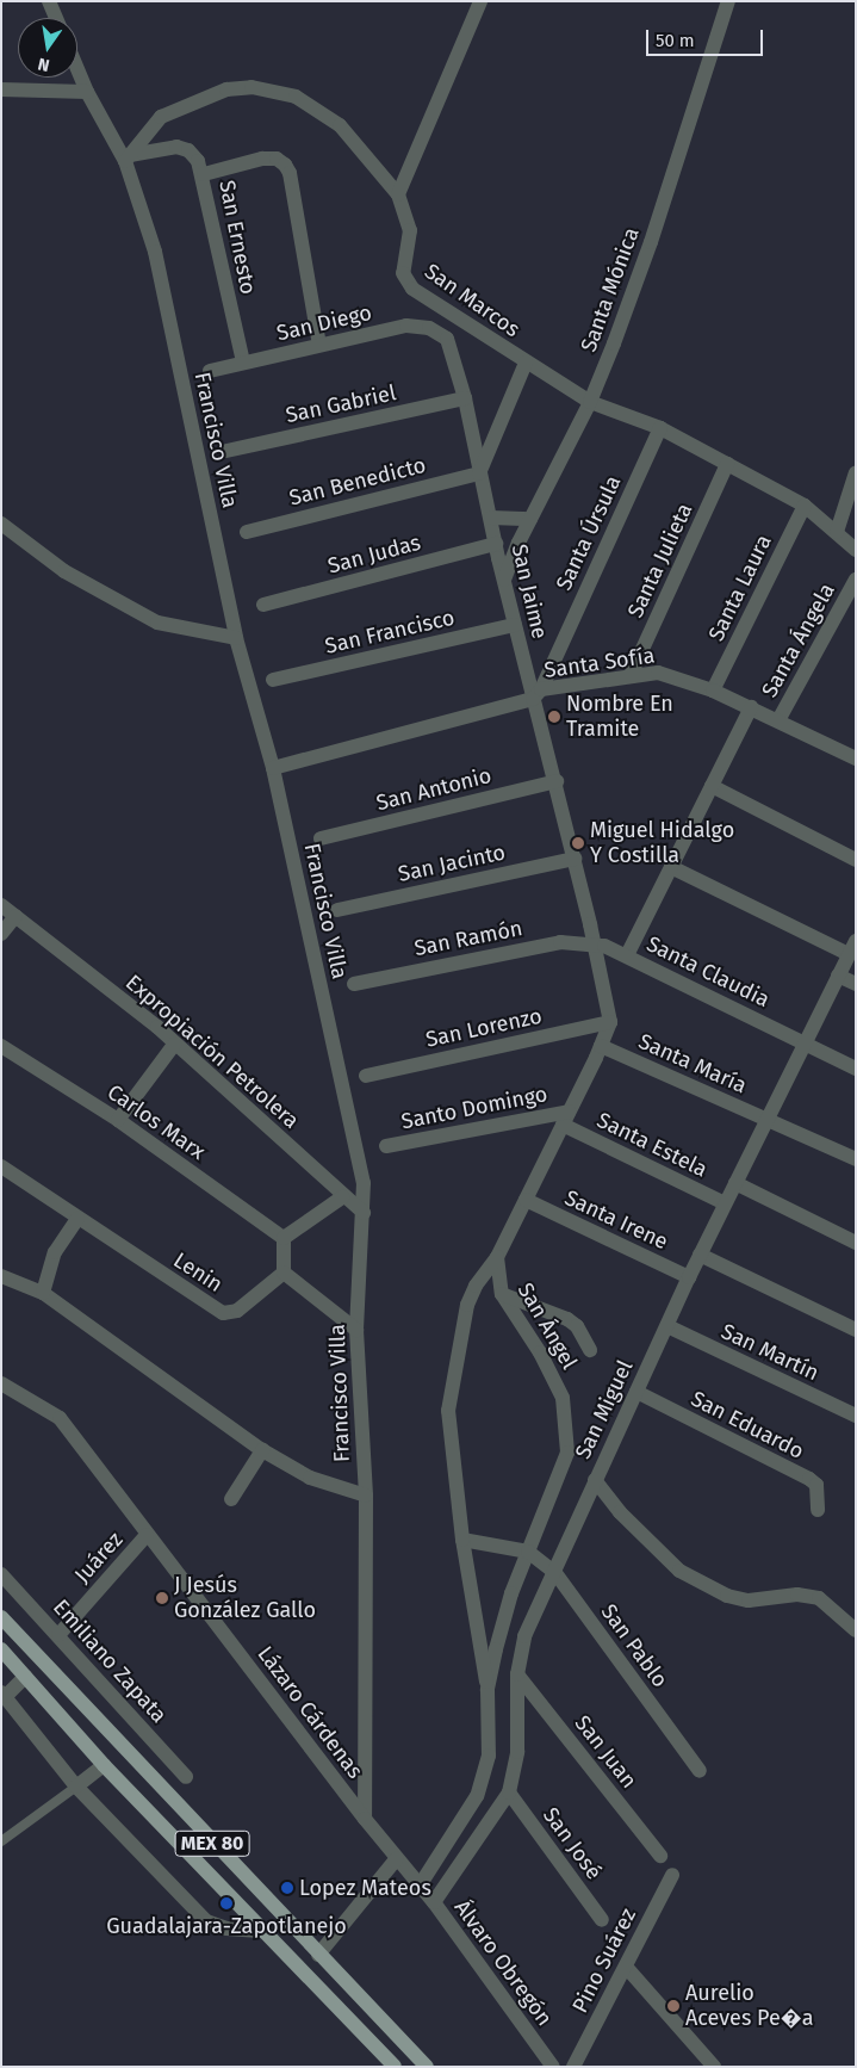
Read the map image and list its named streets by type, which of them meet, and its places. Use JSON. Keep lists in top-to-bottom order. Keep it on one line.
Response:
{"streets":{"main road":["MEX 80"],"street":["San Ernesto","Santa Mónica","San Marcos","San Diego","San Gabriel","Francisco Villa","San Benedicto","Santa Úrsula","San Judas","Santa Julieta","Santa Laura","San Jaime","San Francisco","Santa Ángela","Santa Sofía","San Antonio","San Jacinto","San Ramón","Santa Claudia","San Lorenzo","Expropiación Petrolera","Santa María","Santo Domingo","Carlos Marx","Santa Estela","Santa Irene","Lenin","San Ángel","San Martín","San Miguel","San Eduardo","Juárez","San Pablo","Emiliano Zapata","Lázaro Cárdenas","San Juan","San José","Pino Suárez","Álvaro Obregón"]},"crossings":[["San Ernesto","San Diego"],["Santa Mónica","San Marcos"],["Santa Mónica","San Jaime"],["San Marcos","Francisco Villa"],["San Marcos","Santa Úrsula"],["San Marcos","Santa Julieta"],["San Marcos","Santa Laura"],["San Diego","San Jaime"],["San Gabriel","San Jaime"],["Francisco Villa","Santa Sofía"],["Francisco Villa","Expropiación Petrolera"],["Francisco Villa","Lázaro Cárdenas"],["San Benedicto","San Jaime"],["Santa Úrsula","San Jaime"],["Santa Úrsula","Santa Sofía"],["San Judas","San Jaime"],["Santa Julieta","Santa Sofía"],["Santa Laura","Santa Sofía"],["San Jaime","San Francisco"],["San Jaime","Santa Sofía"],["San Jaime","San Antonio"],["San Jaime","San Jacinto"],["San Jaime","San Ramón"],["San Jaime","Santa Claudia"],["Santa Ángela","Santa Sofía"],["San Ramón","Santa Claudia"],["Santa Claudia","San Miguel"],["Santa María","San Miguel"],["Santa Estela","San Miguel"],["Santa Irene","San Miguel"],["San Ángel","San Pablo"],["San Ángel","Lázaro Cárdenas"],["San Ángel","Álvaro Obregón"],["San Martín","San Miguel"],["San Miguel","San Eduardo"],["San Miguel","San Pablo"],["San Miguel","San Juan"],["San Miguel","San José"],["San Miguel","Álvaro Obregón"],["Juárez","Emiliano Zapata"],["Juárez","Lázaro Cárdenas"],["Lázaro Cárdenas","Álvaro Obregón"]],"places":["Nombre En Tramite","Miguel Hidalgo Y Costilla","J Jesús González Gallo","Lopez Mateos","Guadalajara-Zapotlanejo","Aurelio Aceves Pe�a"],"scale_bar":"50 m","north":"bottom"}
